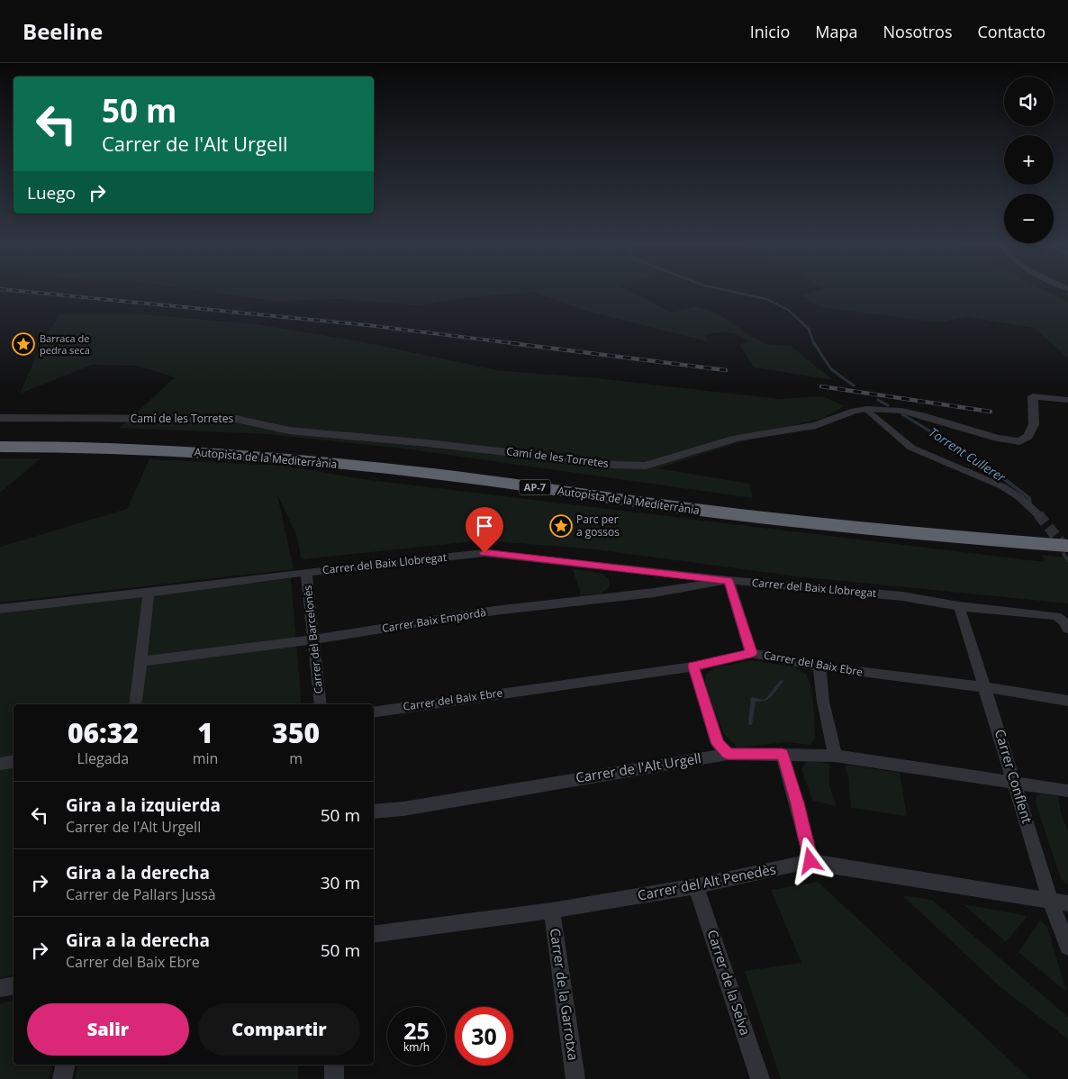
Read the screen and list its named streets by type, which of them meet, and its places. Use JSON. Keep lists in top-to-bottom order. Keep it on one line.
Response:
{"streets":{"highway":["Autopista de la Mediterrània","AP-7"],"street":["Camí de les Torretes","Carrer del Baix Llobregat","Carrer Baix Empordà","Carrer del Barcelonès","Carrer del Baix Ebre","Carrer de l'Alt Urgell","Carrer Conflent","Carrer del Alt Penedès","Carrer de la Selva","Carrer de la Garrotxa"]},"crossings":[["Carrer del Baix Llobregat","Carrer Baix Empordà"],["Carrer del Baix Llobregat","Carrer del Barcelonès"],["Carrer del Baix Llobregat","Carrer Conflent"],["Carrer Baix Empordà","Carrer del Barcelonès"],["Carrer del Baix Ebre","Carrer Conflent"],["Carrer de l'Alt Urgell","Carrer Conflent"],["Carrer Conflent","Carrer del Alt Penedès"],["Carrer del Alt Penedès","Carrer de la Selva"],["Carrer del Alt Penedès","Carrer de la Garrotxa"]],"water":["Torrent Cullerer"],"places":{"place":["Barraca de pedra seca","Parc per a gossos"]},"page":{"header":"Beeline","nav":["Inicio","Mapa","Nosotros","Contacto"],"map_buttons":["+","−"],"turn":["50 m","Carrer de l'Alt Urgell"],"then":"Luego","eta":["06:32","Llegada","1","min","350","m"],"list":[{"name":"Gira a la izquierda","note":"Carrer de l'Alt Urgell","value":"50 m"},{"name":"Gira a la derecha","note":"Carrer de Pallars Jussà","value":"30 m"},{"name":"Gira a la derecha","note":"Carrer del Baix Ebre","value":"50 m"}],"buttons":["Salir","Compartir"],"speed":"25 km/h","limit":"30"}}
